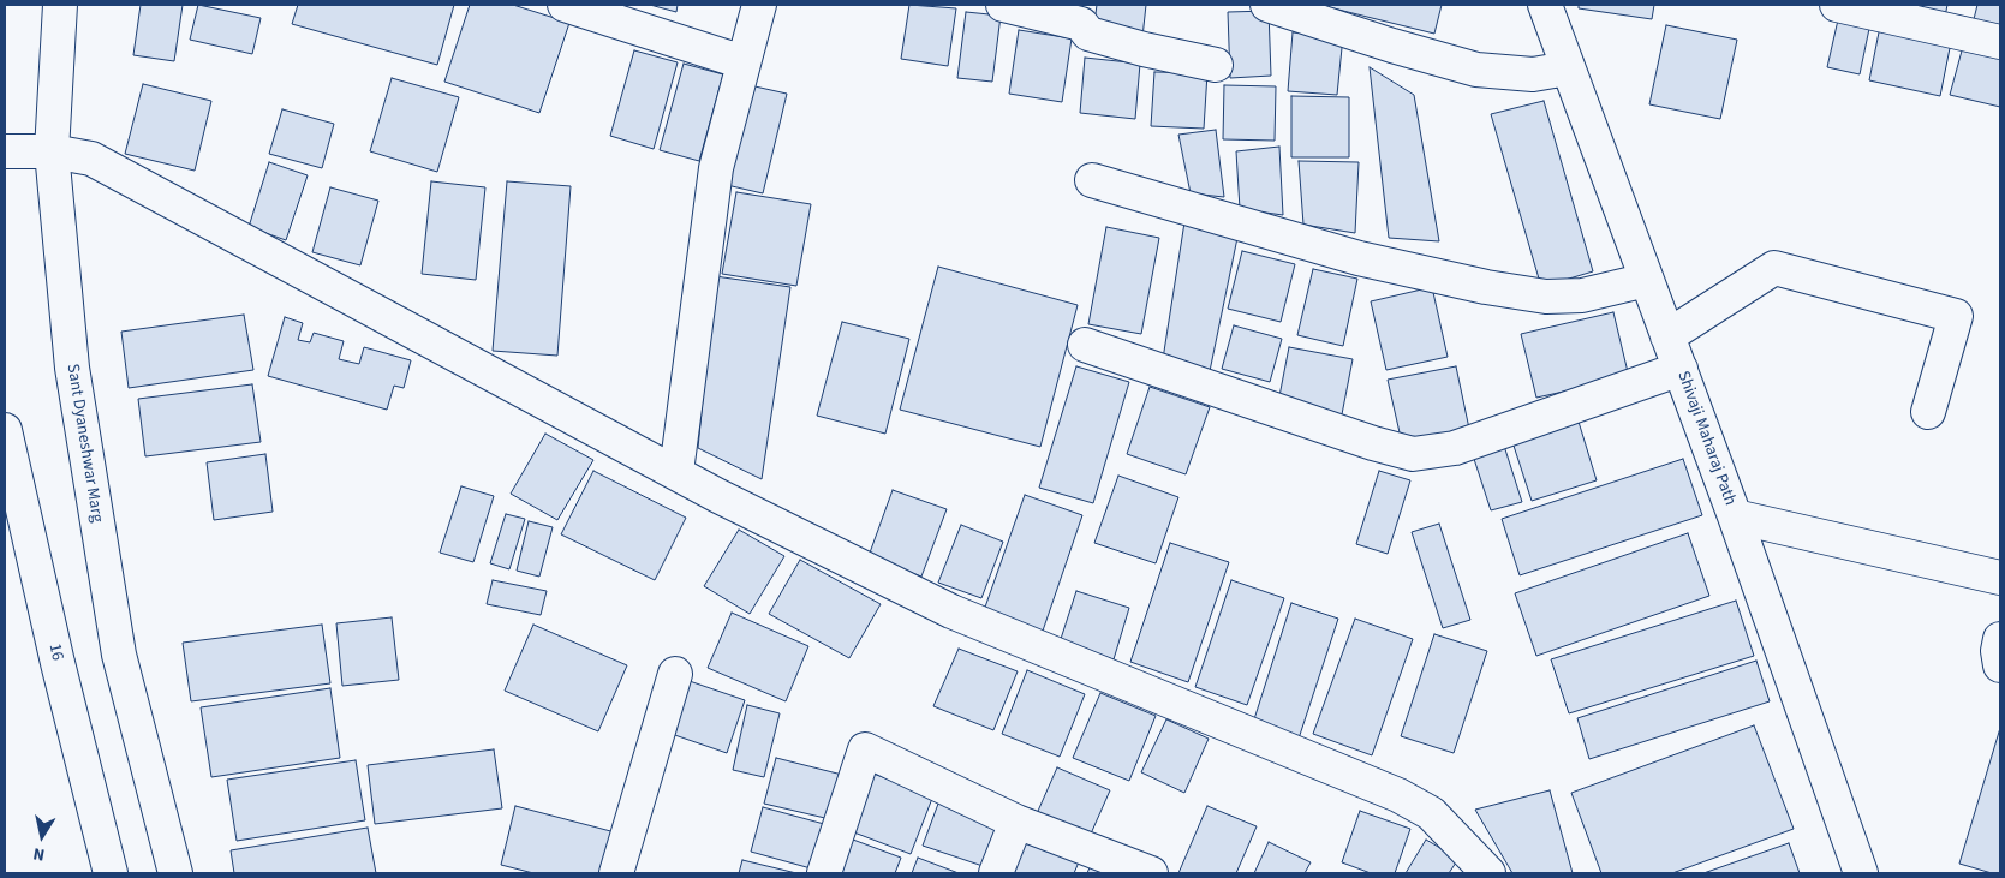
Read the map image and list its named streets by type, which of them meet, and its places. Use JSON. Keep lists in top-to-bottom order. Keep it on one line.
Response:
{"streets":{"street":["Shivaji Maharaj Path","Sant Dyaneshwar Marg","16"]},"north":"bottom"}
